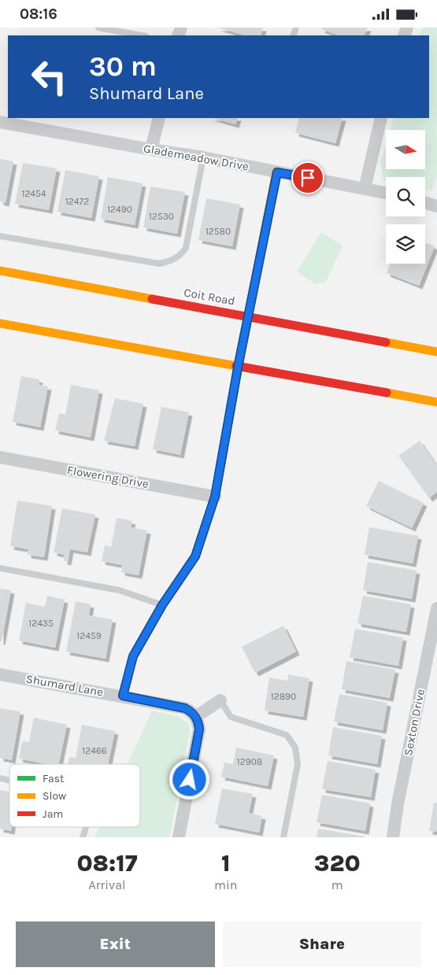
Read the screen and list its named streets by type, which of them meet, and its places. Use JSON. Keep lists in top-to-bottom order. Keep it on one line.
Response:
{"streets":{"main road":["Coit Road"],"street":["Glademeadow Drive","Flowering Drive","Shumard Lane","Sexton Drive"]},"house_numbers":["12454","12472","12490","12530","12580","12435","12459","12890","12466","12908"],"legend":["Fast","Slow","Jam"],"north":"right","page":{"status":"08:16","turn":["30 m","Shumard Lane"],"eta":["08:17","Arrival","1","min","320","m"],"buttons":["Exit","Share"]}}
